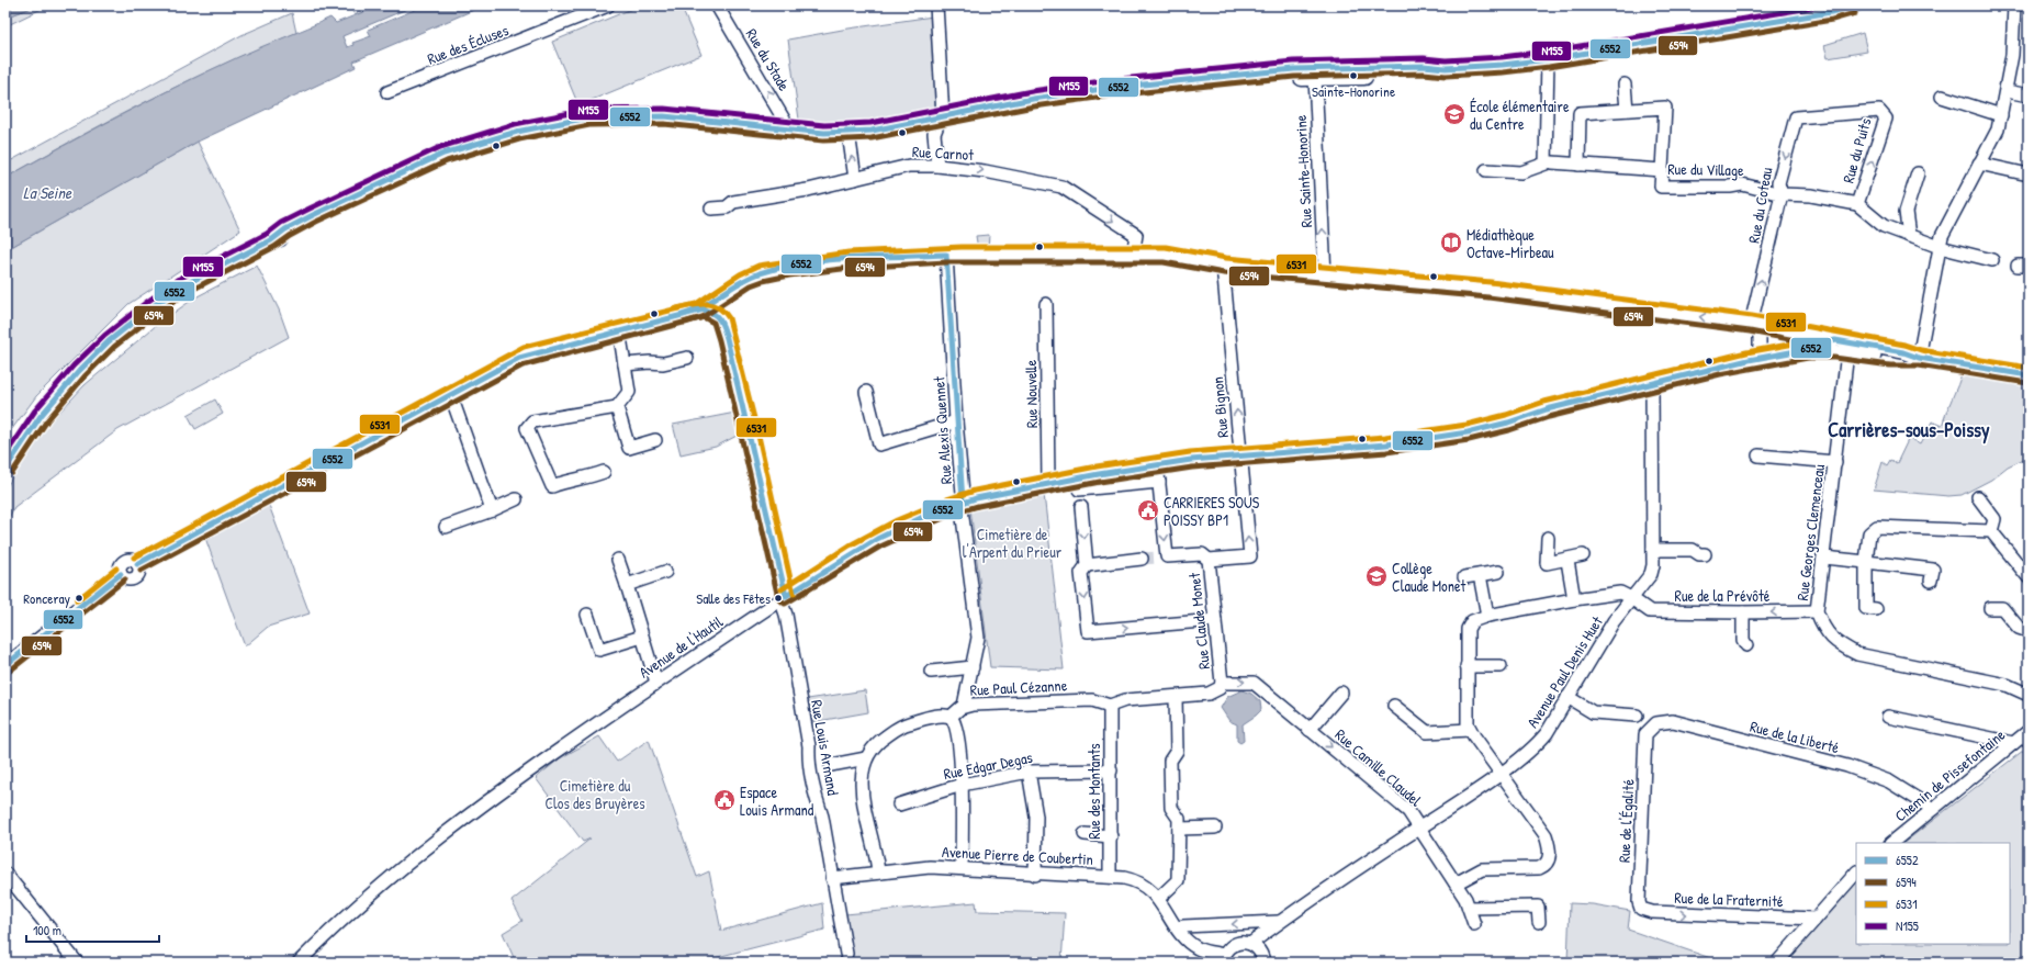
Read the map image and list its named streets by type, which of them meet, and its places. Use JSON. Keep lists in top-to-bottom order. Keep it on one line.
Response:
{"streets":{"street":["Rue des Écluses","Rue du Stade","Rue du Puits","Rue Carnot","Rue du Village","Rue Sainte-Honorine","Rue du Coteau","Rue Nouvelle","Rue Bignon","Rue Alexis Quennet","Rue Georges Clemenceau","Rue de la Prévôté","Rue Claude Monet","Avenue de l'Hautil","Avenue Paul Denis Huet","Rue Paul Cézanne","Rue de la Liberté","Rue Louis Armand","Rue Edgar Degas","Rue Camille Claudel","Chemin de Pissefontaine","Rue des Montants","Rue de l'Égalité","Avenue Pierre de Coubertin","Rue de la Fraternité"]},"crossings":[["Rue du Puits","Rue du Village"],["Rue du Puits","Rue du Coteau"],["Rue du Village","Rue du Coteau"],["Rue du Coteau","Avenue de l'Hautil"],["Rue Nouvelle","Avenue de l'Hautil"],["Rue Bignon","Rue Claude Monet"],["Rue Bignon","Avenue de l'Hautil"],["Rue Alexis Quennet","Avenue de l'Hautil"],["Rue Alexis Quennet","Rue Paul Cézanne"],["Rue Georges Clemenceau","Rue de la Prévôté"],["Rue de la Prévôté","Avenue Paul Denis Huet"],["Rue Claude Monet","Avenue de l'Hautil"],["Rue Claude Monet","Rue Paul Cézanne"],["Rue Claude Monet","Rue Camille Claudel"],["Avenue de l'Hautil","Avenue Paul Denis Huet"],["Avenue de l'Hautil","Rue Louis Armand"],["Avenue Paul Denis Huet","Rue Camille Claudel"],["Avenue Paul Denis Huet","Avenue Pierre de Coubertin"],["Rue Paul Cézanne","Rue Camille Claudel"],["Rue Paul Cézanne","Rue des Montants"],["Rue de la Liberté","Chemin de Pissefontaine"],["Rue de la Liberté","Rue de l'Égalité"],["Rue Louis Armand","Avenue Pierre de Coubertin"],["Rue Edgar Degas","Rue des Montants"],["Rue des Montants","Avenue Pierre de Coubertin"],["Rue de l'Égalité","Rue de la Fraternité"]],"one_way":["Rue du Stade","Rue Sainte-Honorine","Rue Bignon","Rue de la Prévôté","Rue Camille Claudel","Rue de la Fraternité"],"districts":["Carrières-sous-Poissy"],"water":["La Seine"],"parks":["Cimetière de l'Arpent du Prieur","Cimetière du Clos des Bruyères"],"places":{"other":["Sainte-Honorine","Ronceray","Salle des Fêtes"],"school or university":["École élémentaire du Centre","Collège Claude Monet"],"library":["Médiathèque Octave-Mirbeau"],"public building":["CARRIERES SOUS POISSY BP1","Espace Louis Armand"]},"lines":["transit line 6552","transit line N155","transit line 6594","transit line 6531"],"legend":["6552","6594","6531","N155"],"scale_bar":"100 m"}
